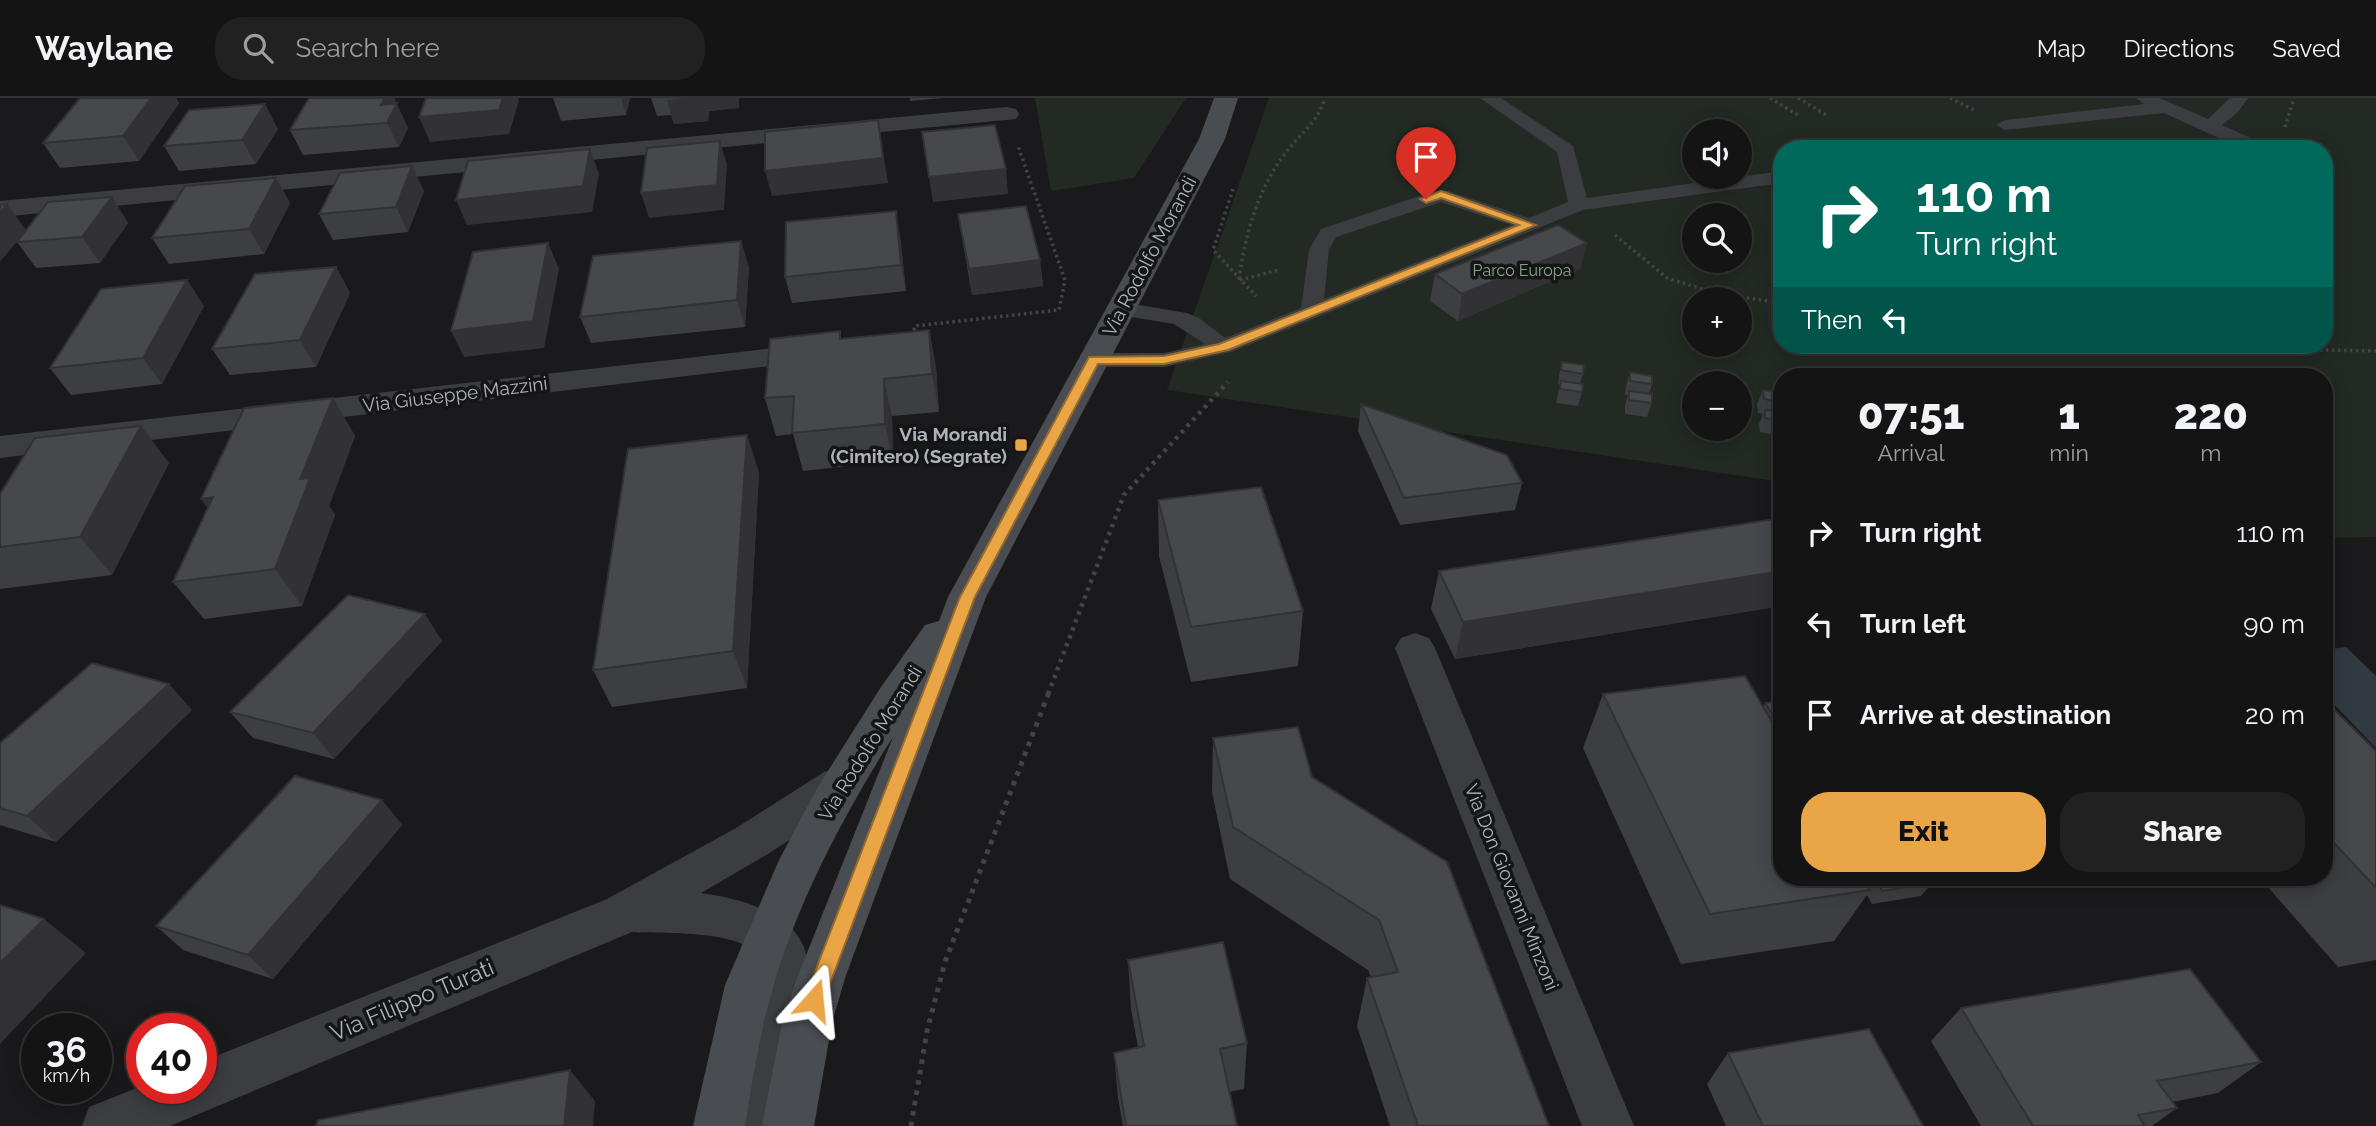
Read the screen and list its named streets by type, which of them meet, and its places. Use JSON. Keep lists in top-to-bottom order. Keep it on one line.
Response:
{"streets":{"street":["Via Rodolfo Morandi","Via Giuseppe Mazzini","Via Don Giovanni Minzoni","Via Filippo Turati"]},"crossings":[["Via Rodolfo Morandi","Via Filippo Turati"]],"parks":["Parco Europa"],"places":{"transit":["Via Morandi (Cimitero) (Segrate)"]},"page":{"header":"Waylane","search":"Search here","nav":["Map","Directions","Saved"],"map_buttons":["+","−"],"turn":["110 m","Turn right"],"then":"Then","eta":["07:51","Arrival","1","min","220","m"],"list":[{"name":"Turn right","value":"110 m"},{"name":"Turn left","value":"90 m"},{"name":"Arrive at destination","value":"20 m"}],"buttons":["Exit","Share"],"speed":"36 km/h","limit":"40"}}
